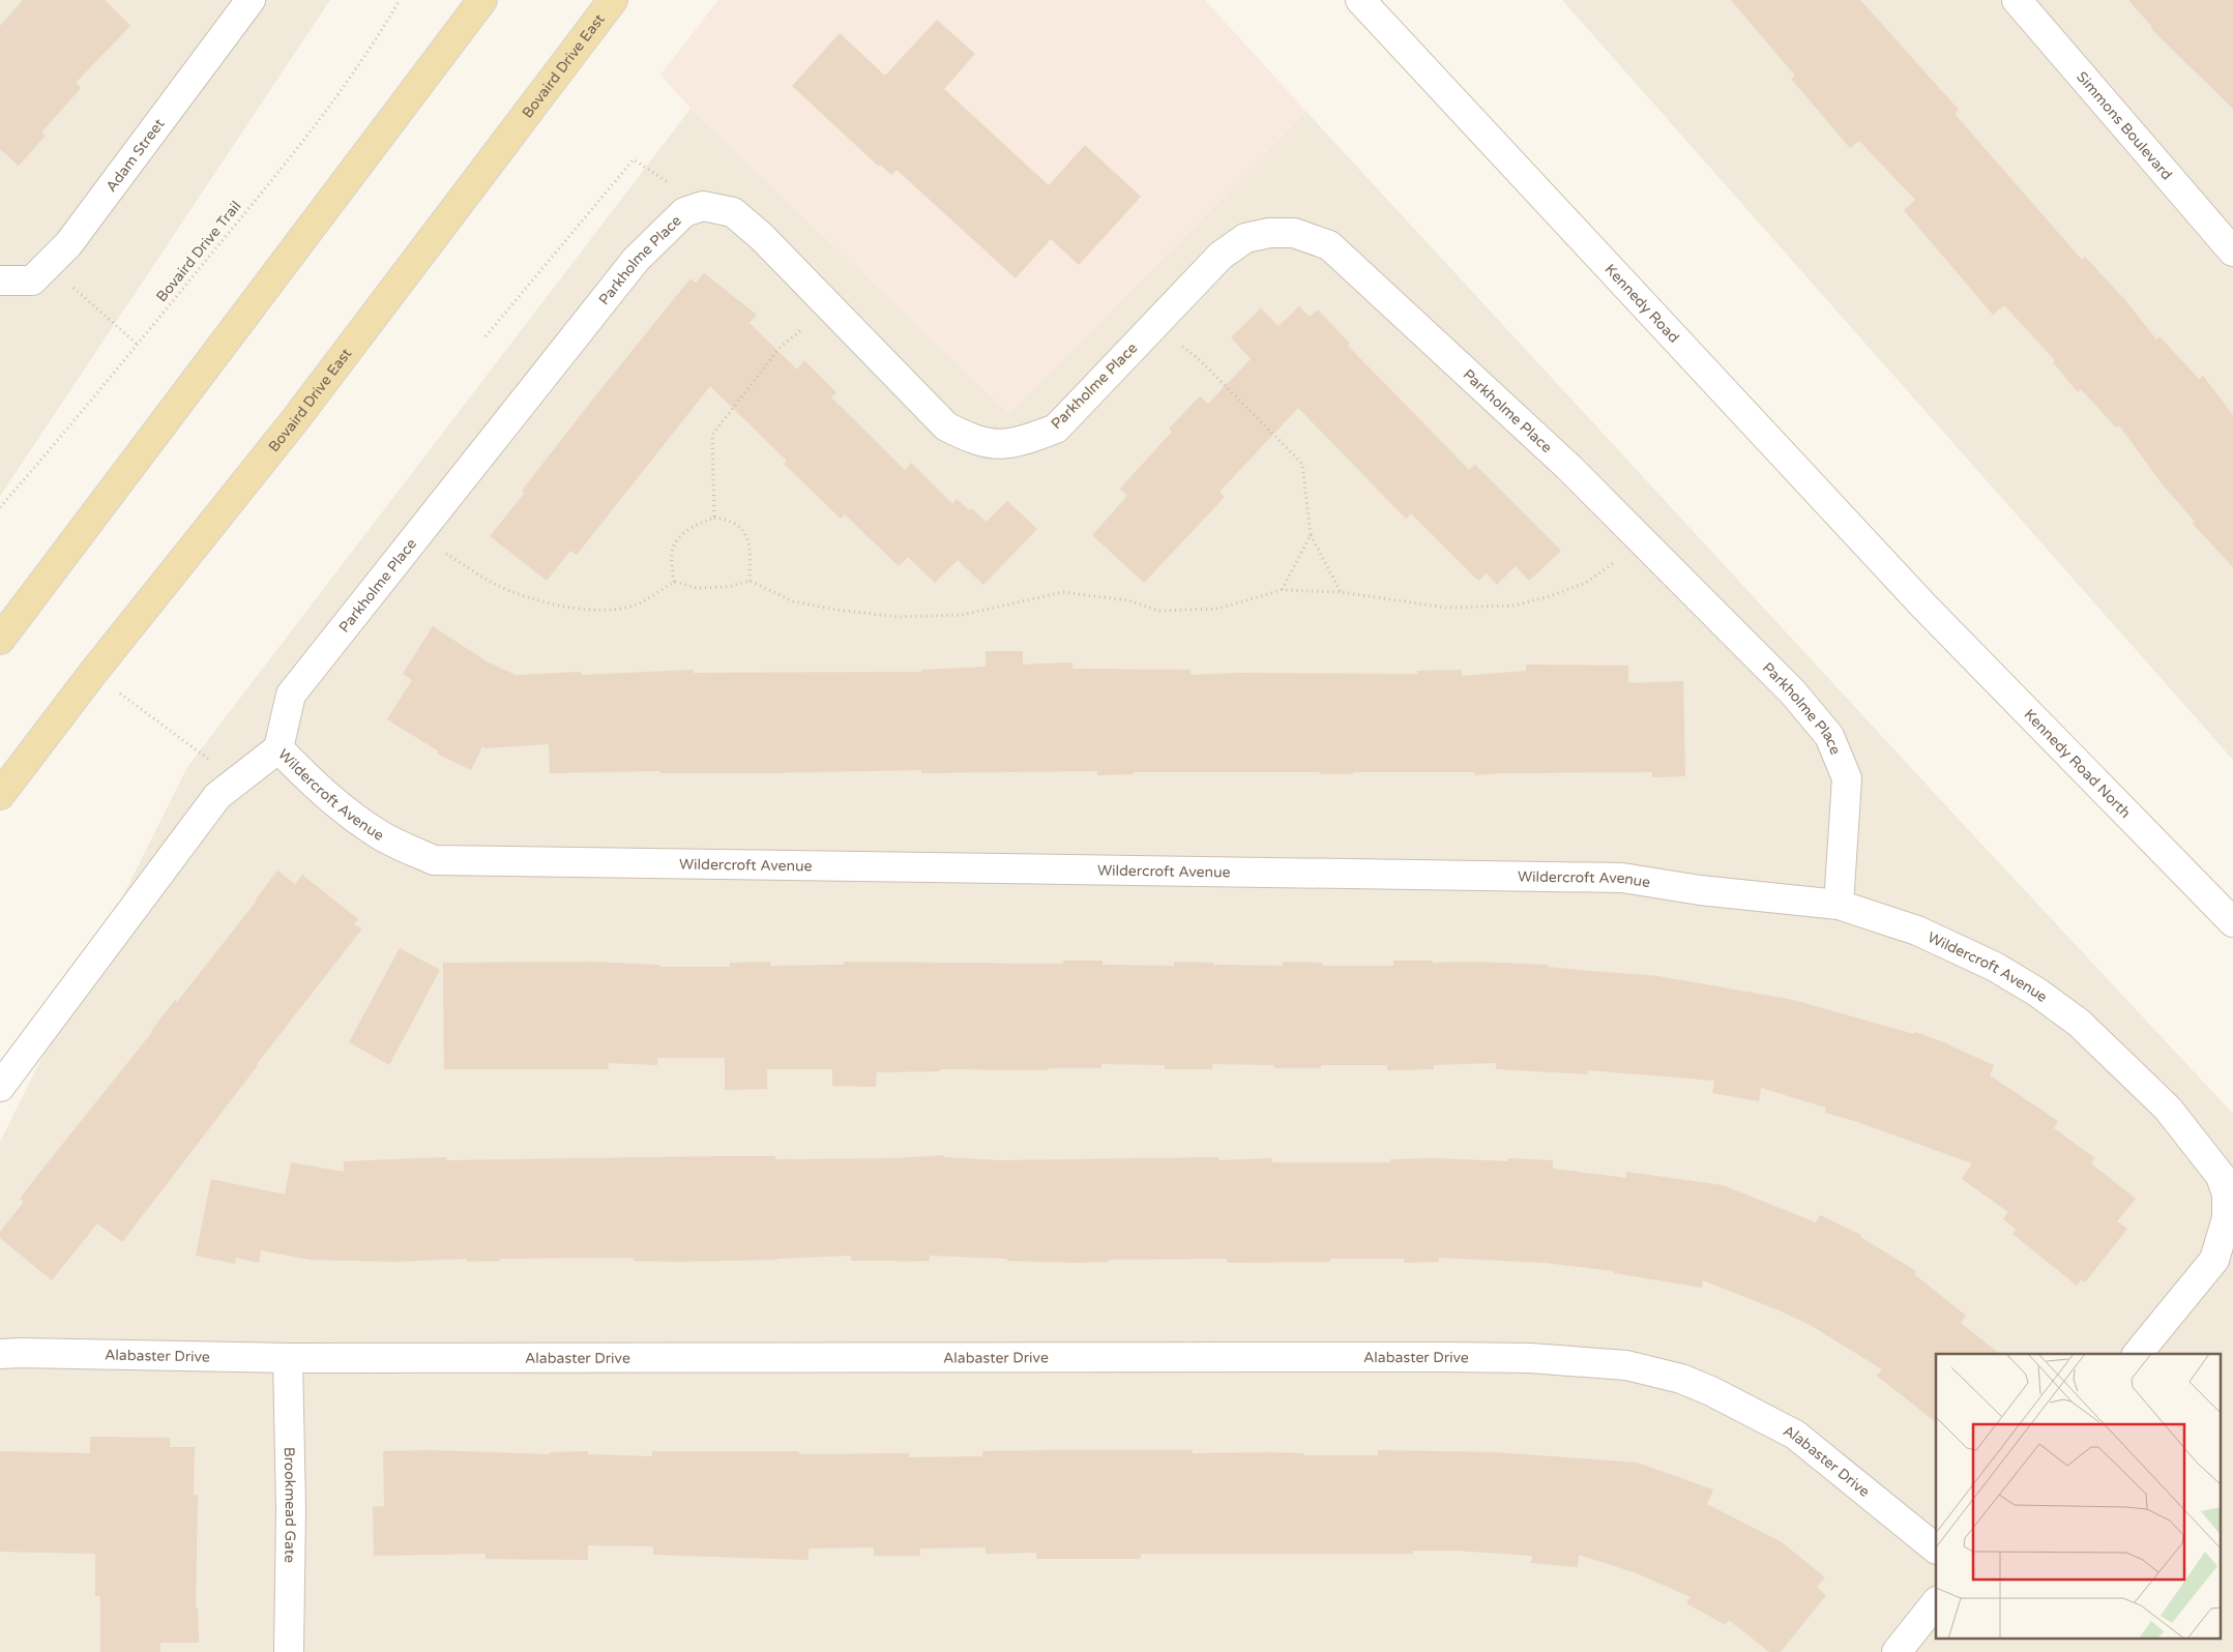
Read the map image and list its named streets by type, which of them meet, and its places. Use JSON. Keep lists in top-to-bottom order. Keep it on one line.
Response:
{"streets":{"main road":["Bovaird Drive East"],"street":["Simmons Boulevard","Adam Street","Parkholme Place","Kennedy Road","Kennedy Road North","Wildercroft Avenue","Alabaster Drive","Brookmead Gate"],"path":["Bovaird Drive Trail"]},"crossings":[["Parkholme Place","Wildercroft Avenue"],["Kennedy Road","Kennedy Road North"],["Alabaster Drive","Brookmead Gate"]]}
